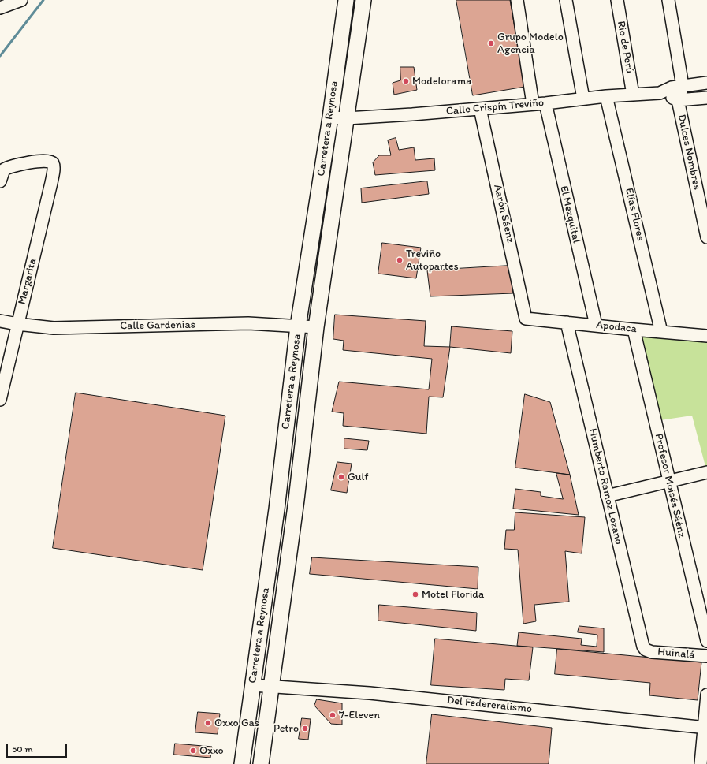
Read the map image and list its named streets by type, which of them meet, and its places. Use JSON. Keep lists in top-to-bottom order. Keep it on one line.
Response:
{"streets":{"main road":["Carretera a Reynosa"],"street":["Rio de Perú","Calle Crispín Treviño","Dulces Nombres","Aarón Sáenz","El Mezquital","Elías Flores","Margarita","Calle Gardenias","Apodaca","Profesor Moisés Sáénz","Humberto Ramoz Lozano","Huinalá","Del Federeralismo"]},"crossings":[["Rio de Perú","Calle Crispín Treviño"],["Calle Crispín Treviño","Carretera a Reynosa"],["Calle Crispín Treviño","Dulces Nombres"],["Calle Crispín Treviño","Aarón Sáenz"],["Calle Crispín Treviño","El Mezquital"],["Calle Crispín Treviño","Elías Flores"],["Carretera a Reynosa","Calle Gardenias"],["Carretera a Reynosa","Del Federeralismo"],["Aarón Sáenz","Apodaca"],["El Mezquital","Apodaca"],["Elías Flores","Apodaca"],["Margarita","Calle Gardenias"],["Apodaca","Profesor Moisés Sáénz"],["Apodaca","Humberto Ramoz Lozano"],["Humberto Ramoz Lozano","Huinalá"]],"places":["Grupo Modelo Agencia","Modelorama","Treviño Autopartes","Gulf","Motel Florida","7-Eleven","Oxxo Gas","Petro","Oxxo"],"scale_bar":"50 m"}
